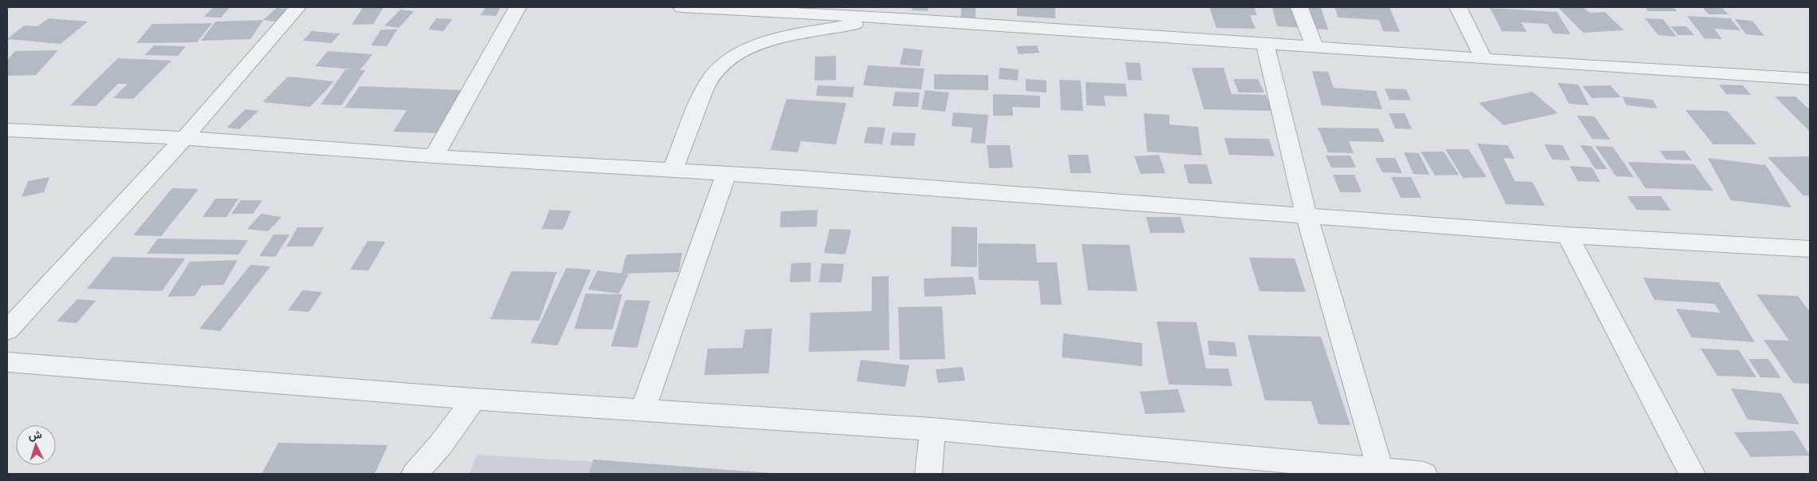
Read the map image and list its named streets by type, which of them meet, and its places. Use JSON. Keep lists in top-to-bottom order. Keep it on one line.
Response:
{"north":"top"}
